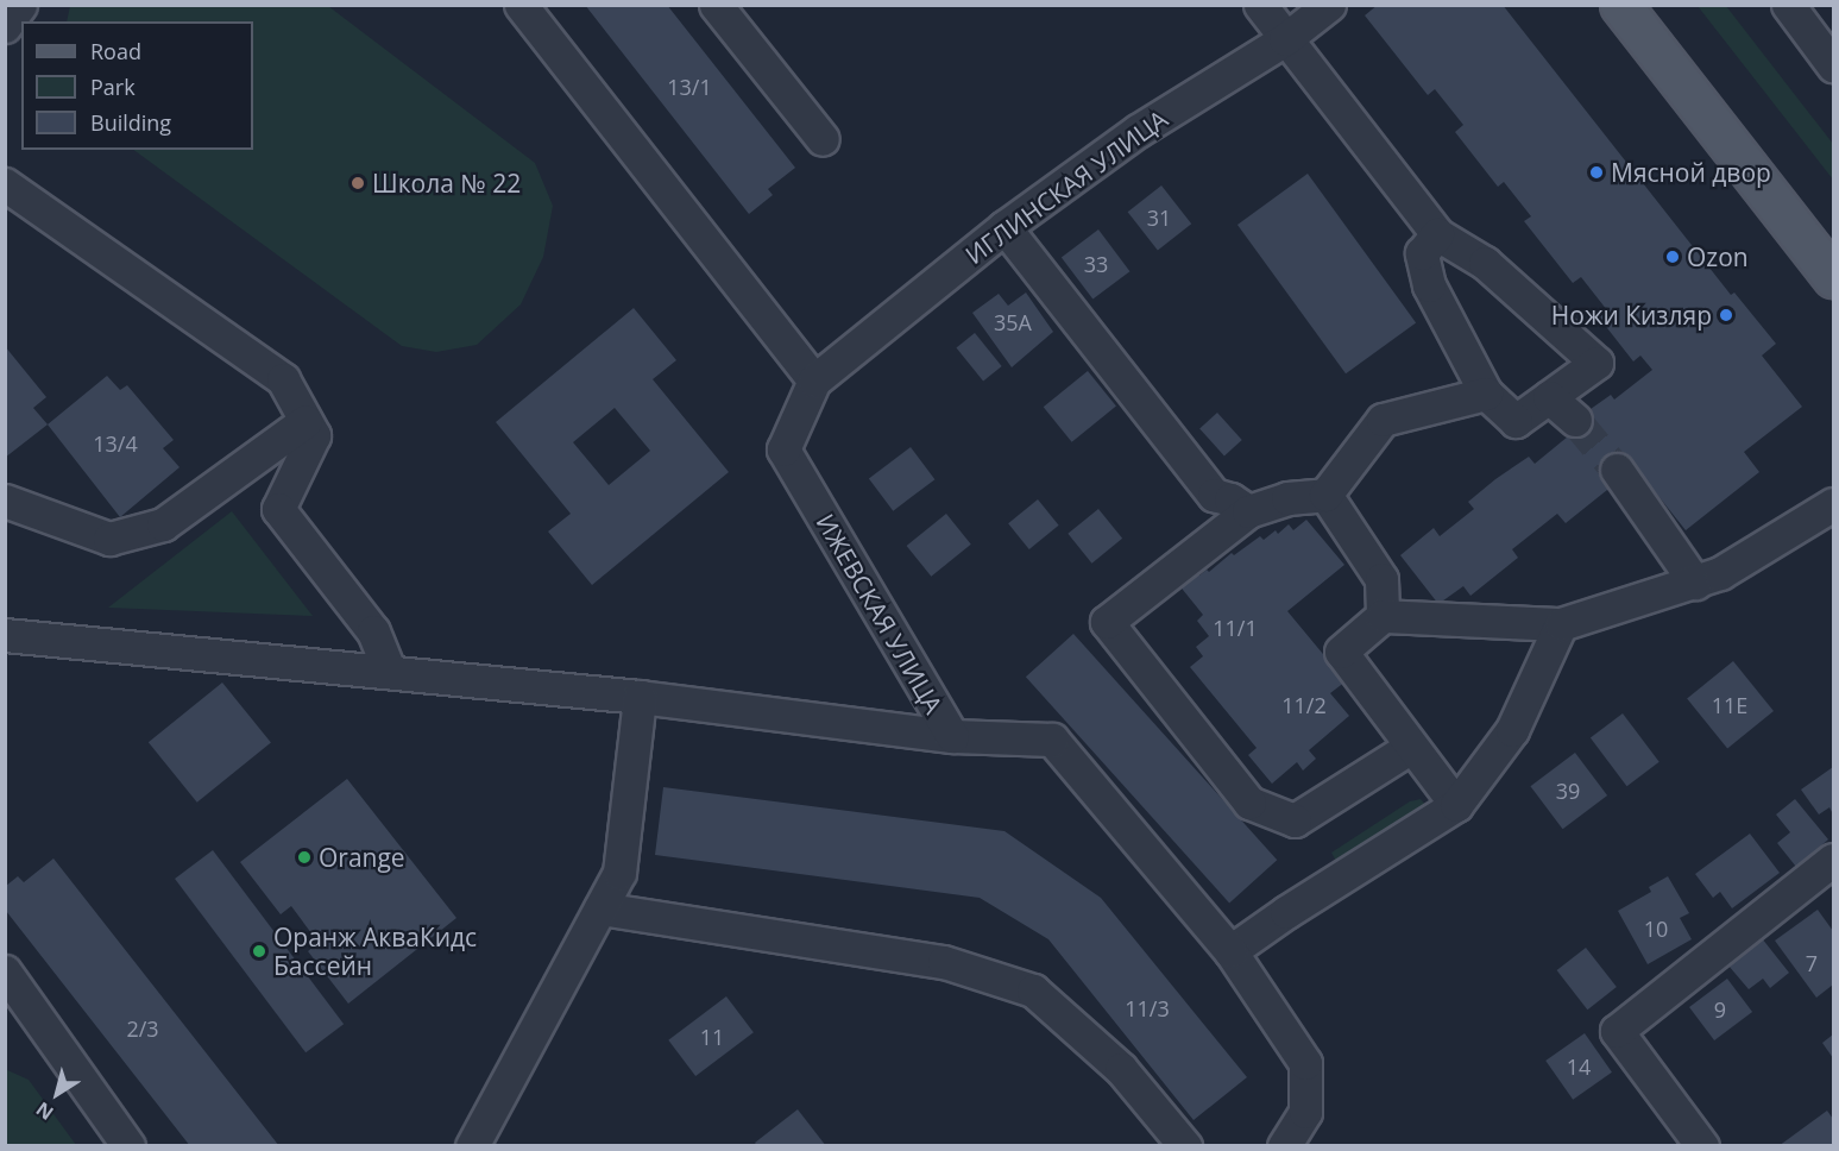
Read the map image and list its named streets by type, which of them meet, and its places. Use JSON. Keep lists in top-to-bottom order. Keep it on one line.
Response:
{"streets":{"street":["ИГЛИНСКАЯ УЛИЦА","ИЖЕВСКАЯ УЛИЦА"]},"crossings":[["ИГЛИНСКАЯ УЛИЦА","ИЖЕВСКАЯ УЛИЦА"]],"places":["Мясной двор","Школа № 22","Ozon","Ножи Кизляр","Orange","Оранж АкваКидс Бассейн"],"house_numbers":["13/1","31","33","35А","13/4","11/1","11/2","11Е","39","10","7","11/3","9","2/3","11","14"],"legend":["Road","Park","Building"],"north":"bottom left"}
